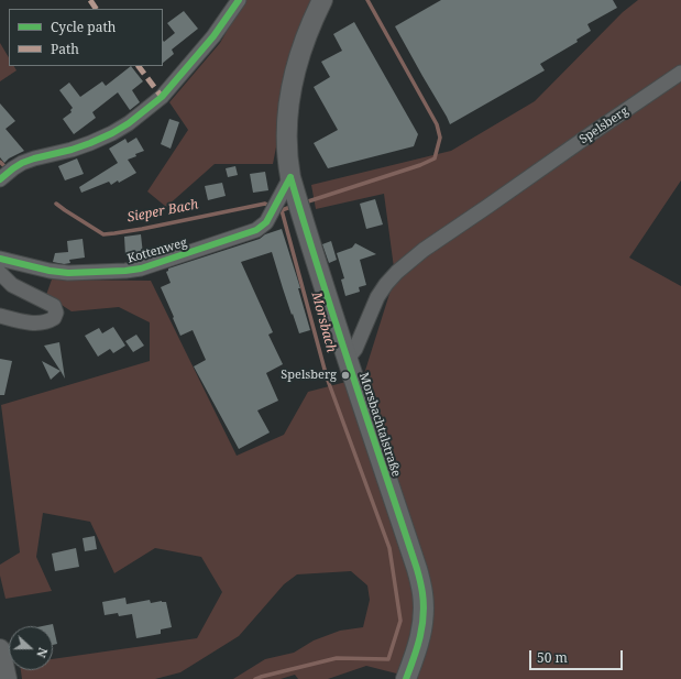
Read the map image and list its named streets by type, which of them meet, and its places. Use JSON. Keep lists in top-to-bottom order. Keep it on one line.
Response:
{"streets":{"main road":["Morsbachtalstraße"],"street":["Spelsberg","Kottenweg"]},"crossings":[["Spelsberg","Morsbachtalstraße"],["Kottenweg","Morsbachtalstraße"]],"water":["Sieper Bach","Morsbach"],"places":["Spelsberg"],"legend":["Cycle path","Path"],"scale_bar":"50 m","north":"right"}
